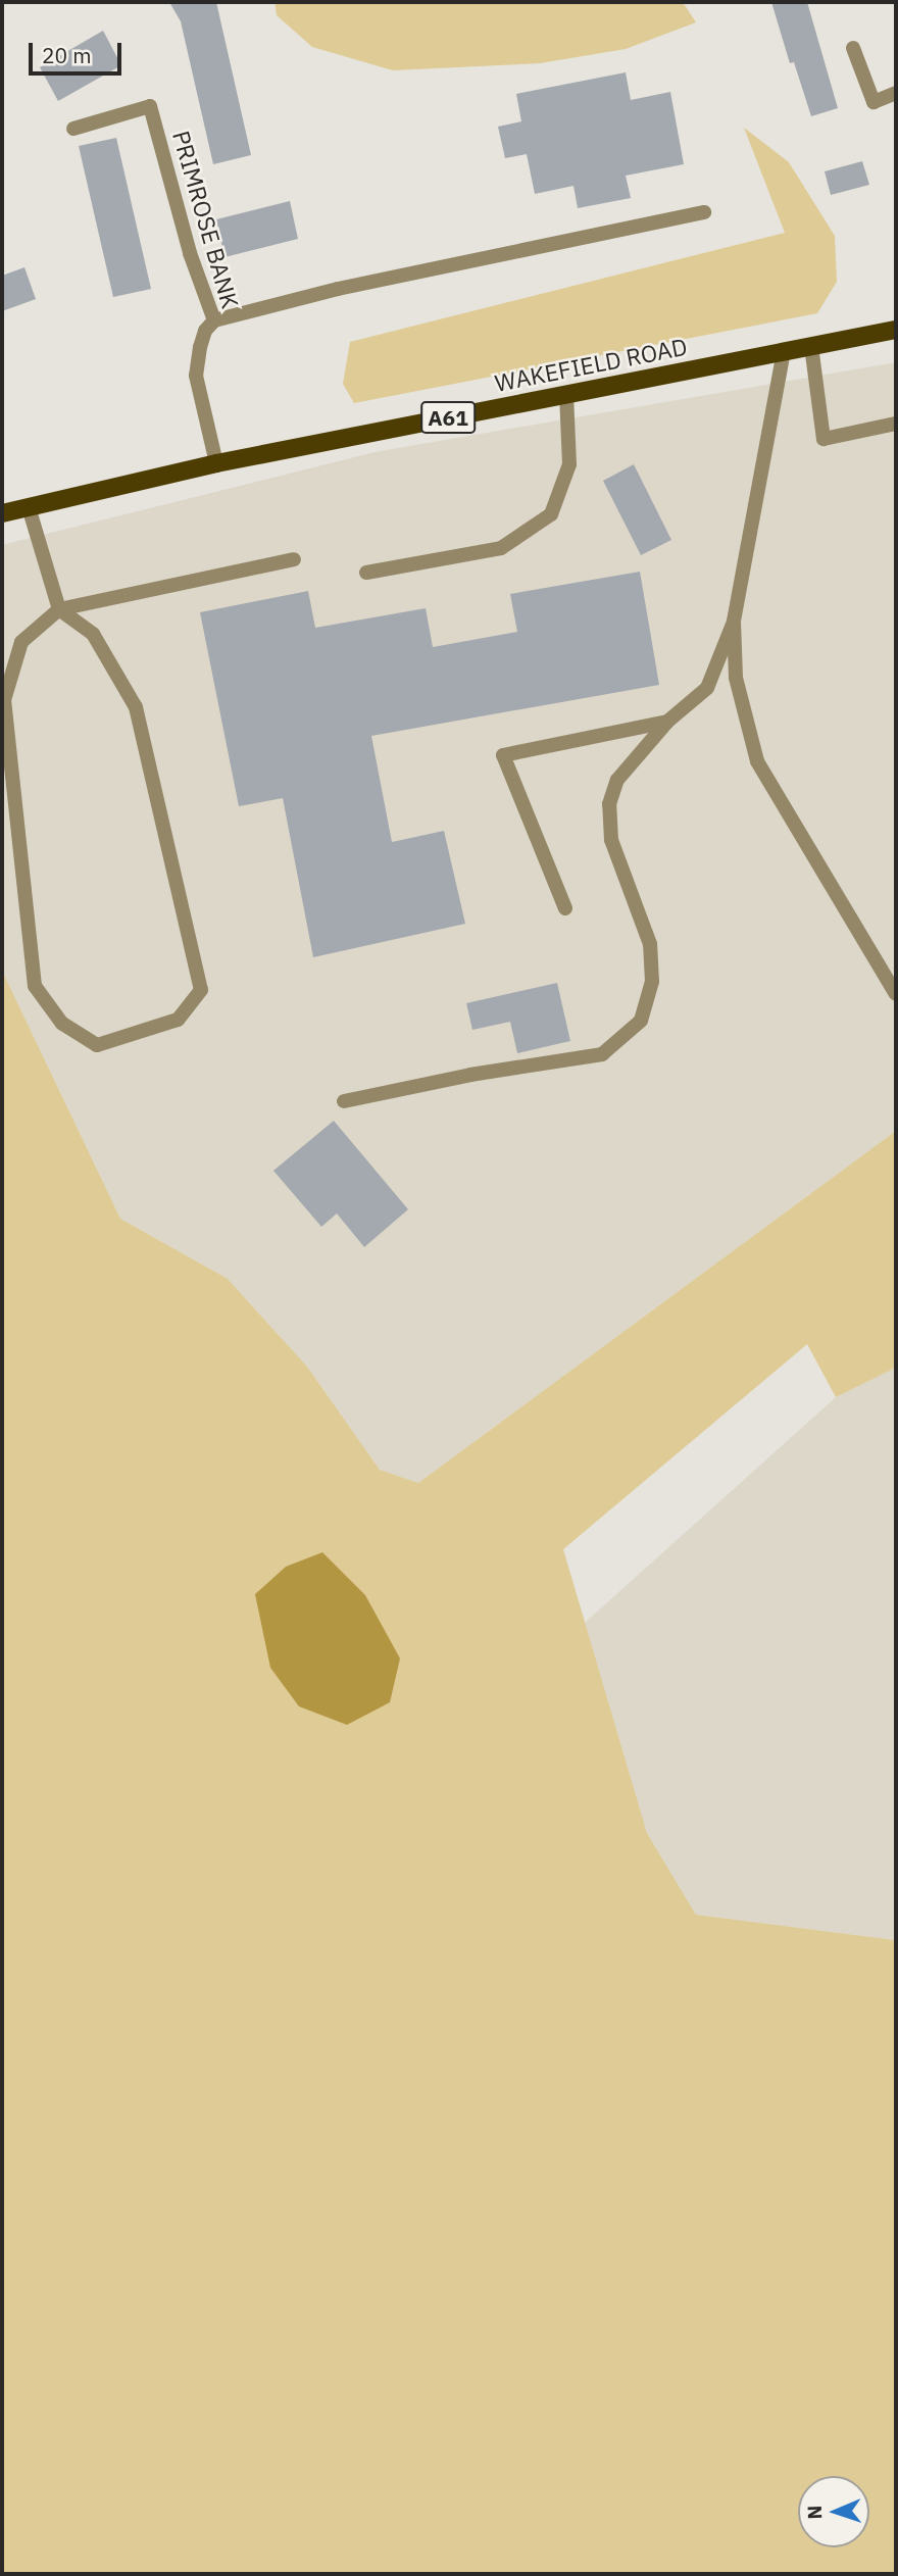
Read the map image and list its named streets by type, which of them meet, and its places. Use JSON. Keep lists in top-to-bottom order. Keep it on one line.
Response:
{"streets":{"main road":["WAKEFIELD ROAD","A61"],"street":["PRIMROSE BANK"]},"crossings":[["PRIMROSE BANK","WAKEFIELD ROAD"]],"scale_bar":"20 m","north":"left"}
